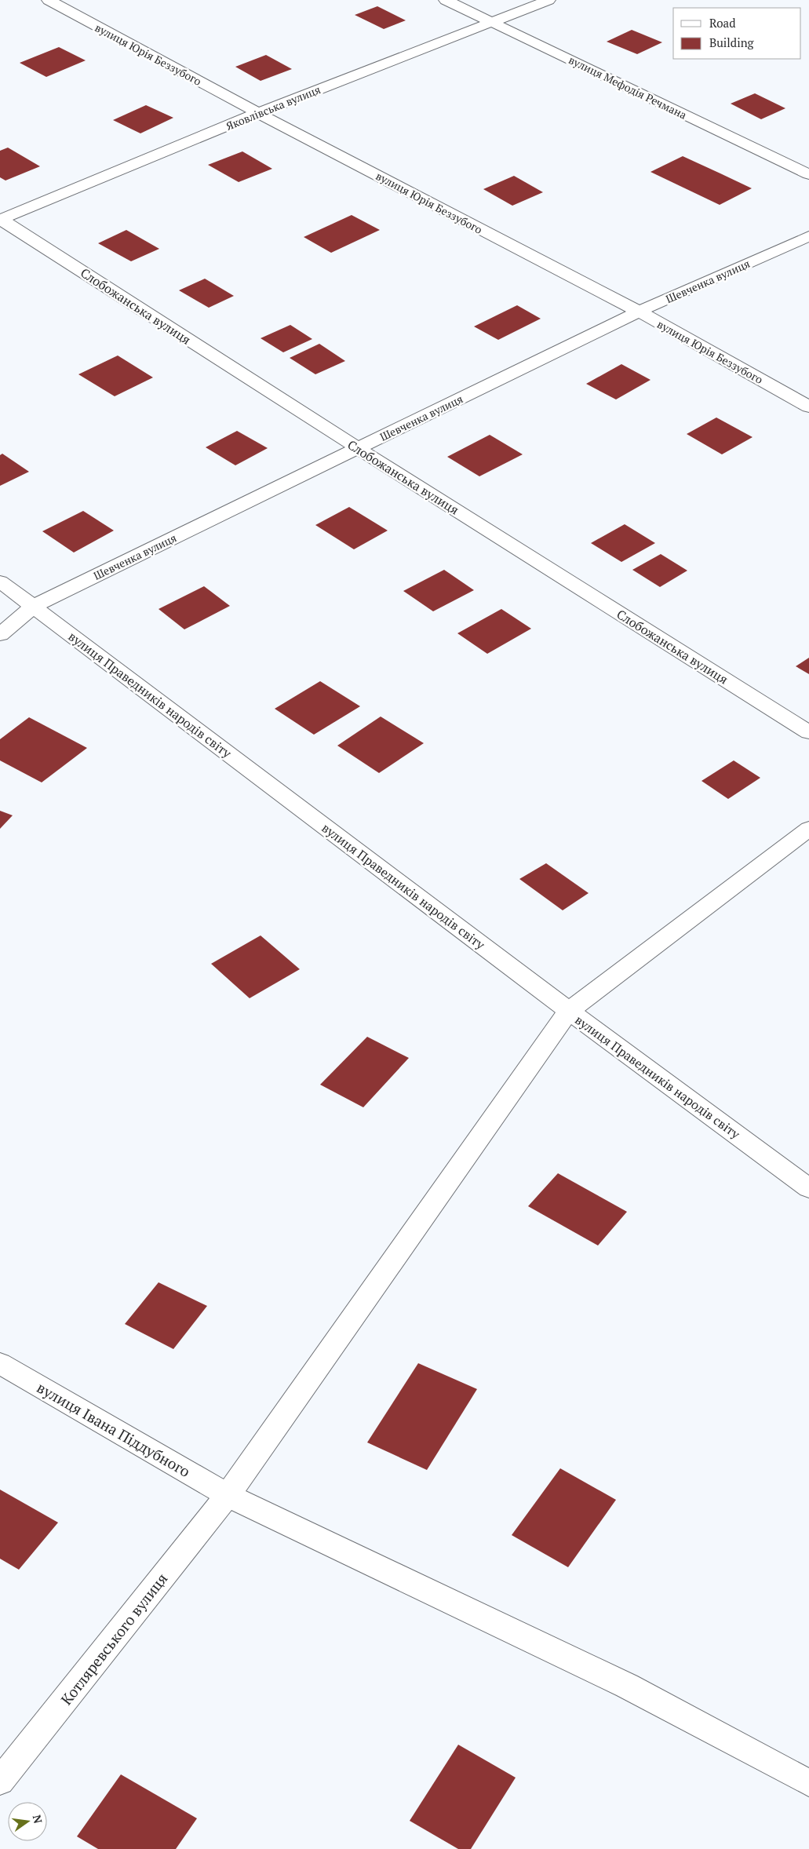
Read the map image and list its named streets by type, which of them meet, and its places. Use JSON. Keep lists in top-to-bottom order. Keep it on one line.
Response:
{"streets":{"street":["вулиця Юрія Беззубого","вулиця Мефодія Речмана","Яковлівська вулиця","Шевченка вулиця","Слобожанська вулиця","вулиця Праведників народів світу","вулиця Івана Піддубного","Котляревського вулиця"]},"crossings":[["вулиця Юрія Беззубого","Яковлівська вулиця"],["вулиця Юрія Беззубого","Шевченка вулиця"],["вулиця Мефодія Речмана","Яковлівська вулиця"],["Яковлівська вулиця","Слобожанська вулиця"],["Шевченка вулиця","Слобожанська вулиця"],["Шевченка вулиця","вулиця Праведників народів світу"],["вулиця Праведників народів світу","Котляревського вулиця"],["вулиця Івана Піддубного","Котляревського вулиця"]],"legend":["Road","Building"],"north":"right"}
